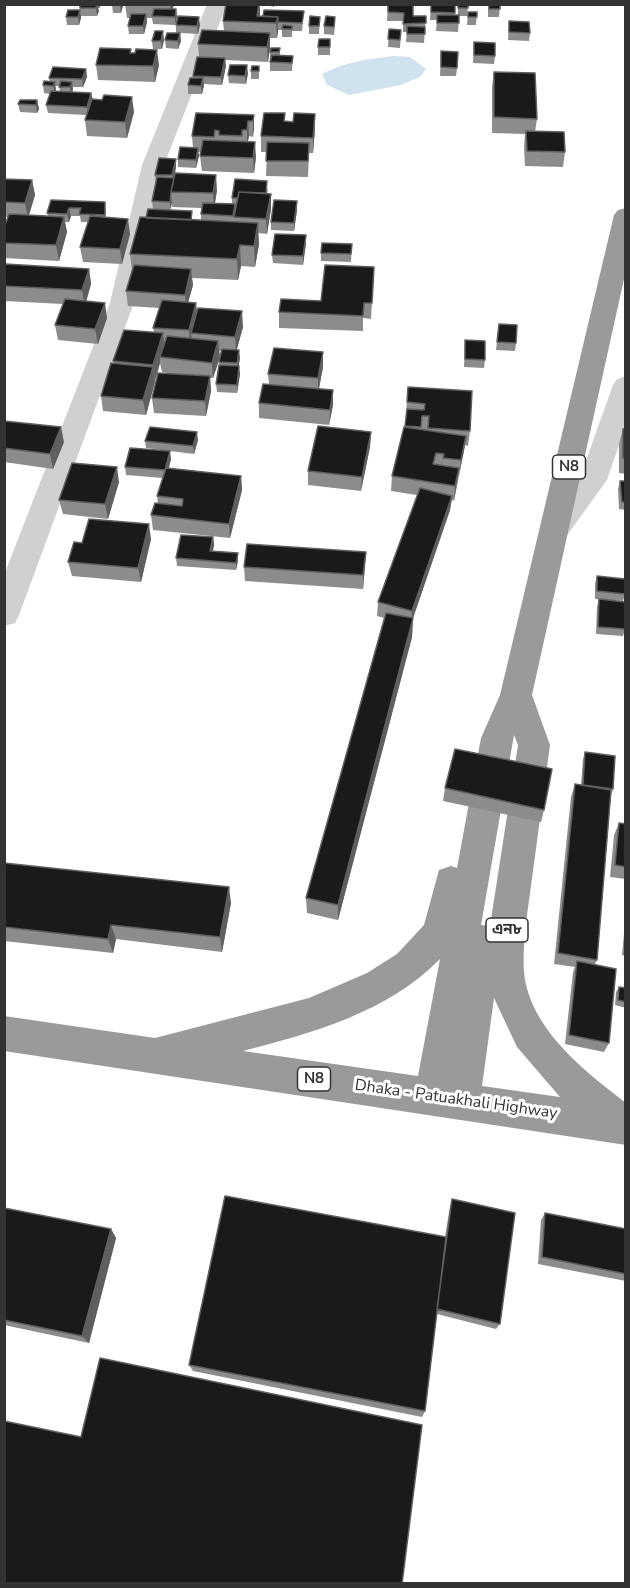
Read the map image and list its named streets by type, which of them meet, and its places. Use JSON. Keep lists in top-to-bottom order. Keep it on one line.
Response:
{"streets":{"highway":["N8","এন৮","Dhaka - Patuakhali Highway"]},"crossings":[["N8","এন৮"],["N8","Dhaka - Patuakhali Highway"],["এন৮","Dhaka - Patuakhali Highway"]]}
